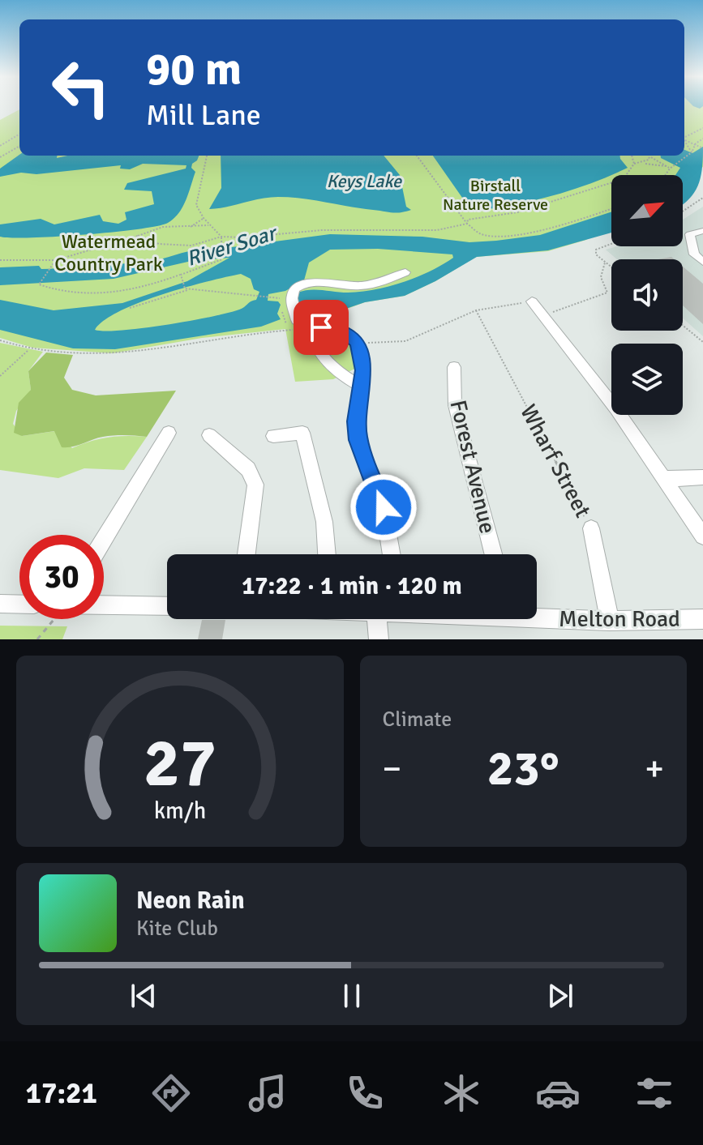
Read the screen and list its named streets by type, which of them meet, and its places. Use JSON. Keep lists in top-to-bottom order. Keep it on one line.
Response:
{"streets":{"street":["Wharf Street","Forest Avenue","Melton Road"]},"crossings":[["Wharf Street","Melton Road"]],"water":["Keys Lake","River Soar"],"parks":["Birstall Nature Reserve","Watermead Country Park"],"north":"top right","page":{"turn":["90 m","Mill Lane"],"limit":"30","trip":"17:22 · 1 min · 120 m","tile":"Climate","heat":["−","23°","+"],"song":["Neon Rain","Kite Club"],"tabs":"17:21","gauge":["27","km/h"]}}
